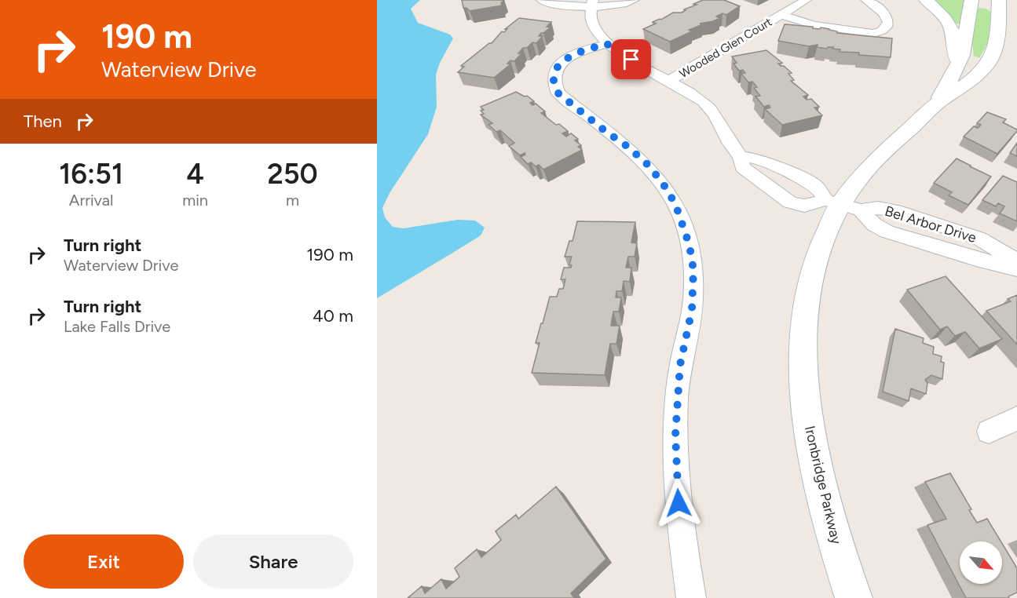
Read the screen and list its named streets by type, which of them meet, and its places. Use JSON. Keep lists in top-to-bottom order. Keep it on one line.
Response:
{"streets":{"street":["Wooded Glen Court","Bel Arbor Drive","Ironbridge Parkway"]},"crossings":[["Wooded Glen Court","Bel Arbor Drive"],["Bel Arbor Drive","Ironbridge Parkway"]],"north":"bottom right","page":{"turn":["190 m","Waterview Drive"],"then":"Then","eta":["16:51","Arrival","4","min","250","m"],"list":[{"name":"Turn right","note":"Waterview Drive","value":"190 m"},{"name":"Turn right","note":"Lake Falls Drive","value":"40 m"}],"buttons":["Exit","Share"]}}
